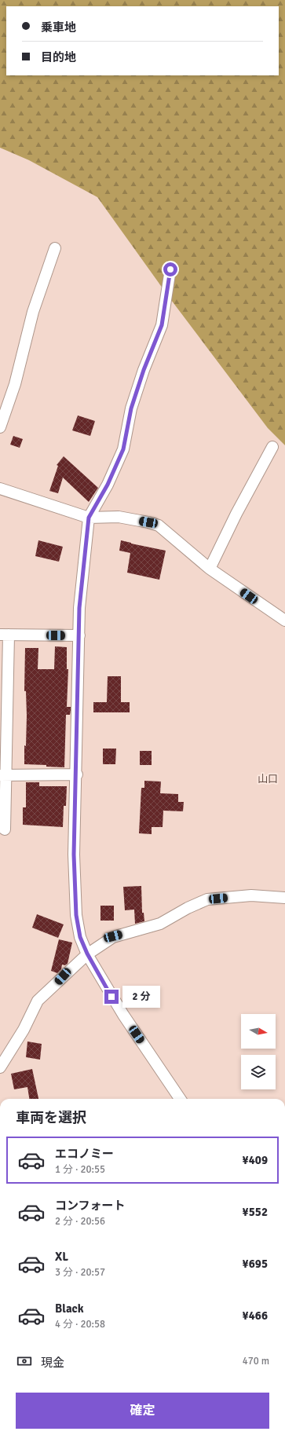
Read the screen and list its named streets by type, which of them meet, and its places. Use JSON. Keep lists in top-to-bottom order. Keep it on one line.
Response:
{"districts":["山口"],"north":"right","page":{"banner":["乗車地","目的地"],"bubble":"2 分","heading":"車両を選択","list":[{"name":"エコノミー","note":"1 分 · 20:55","value":"¥409"},{"name":"コンフォート","note":"2 分 · 20:56","value":"¥552"},{"name":"XL","note":"3 分 · 20:57","value":"¥695"},{"name":"Black","note":"4 分 · 20:58","value":"¥466"}],"pay":["現金","470 m"],"buttons":"確定"}}
